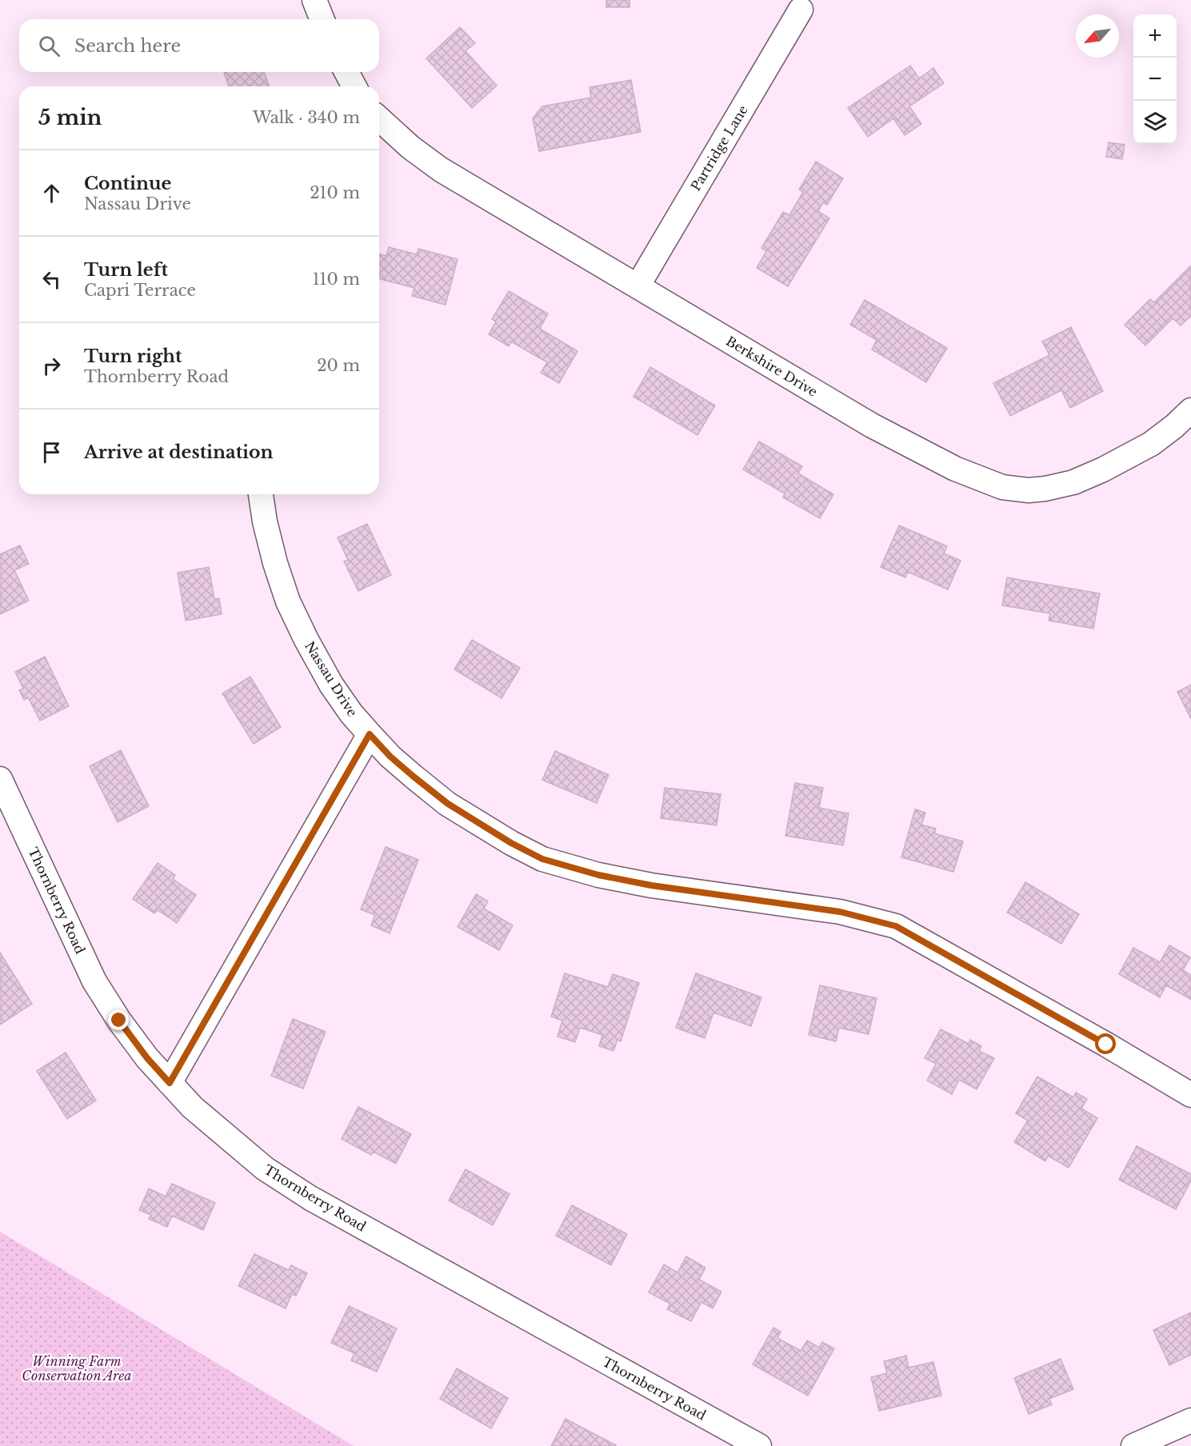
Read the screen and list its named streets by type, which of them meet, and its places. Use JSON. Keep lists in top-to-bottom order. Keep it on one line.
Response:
{"streets":{"street":["Partridge Lane","Berkshire Drive","Nassau Drive","Thornberry Road"]},"crossings":[["Partridge Lane","Berkshire Drive"]],"parks":["Winning Farm Conservation Area"],"north":"bottom left","page":{"map_buttons":["+","−"],"search":"Search here","heading":["5 min","Walk · 340 m"],"list":[["Continue","Nassau Drive","210 m"],["Turn left","Capri Terrace","110 m"],["Turn right","Thornberry Road","20 m"],"Arrive at destination"]}}
